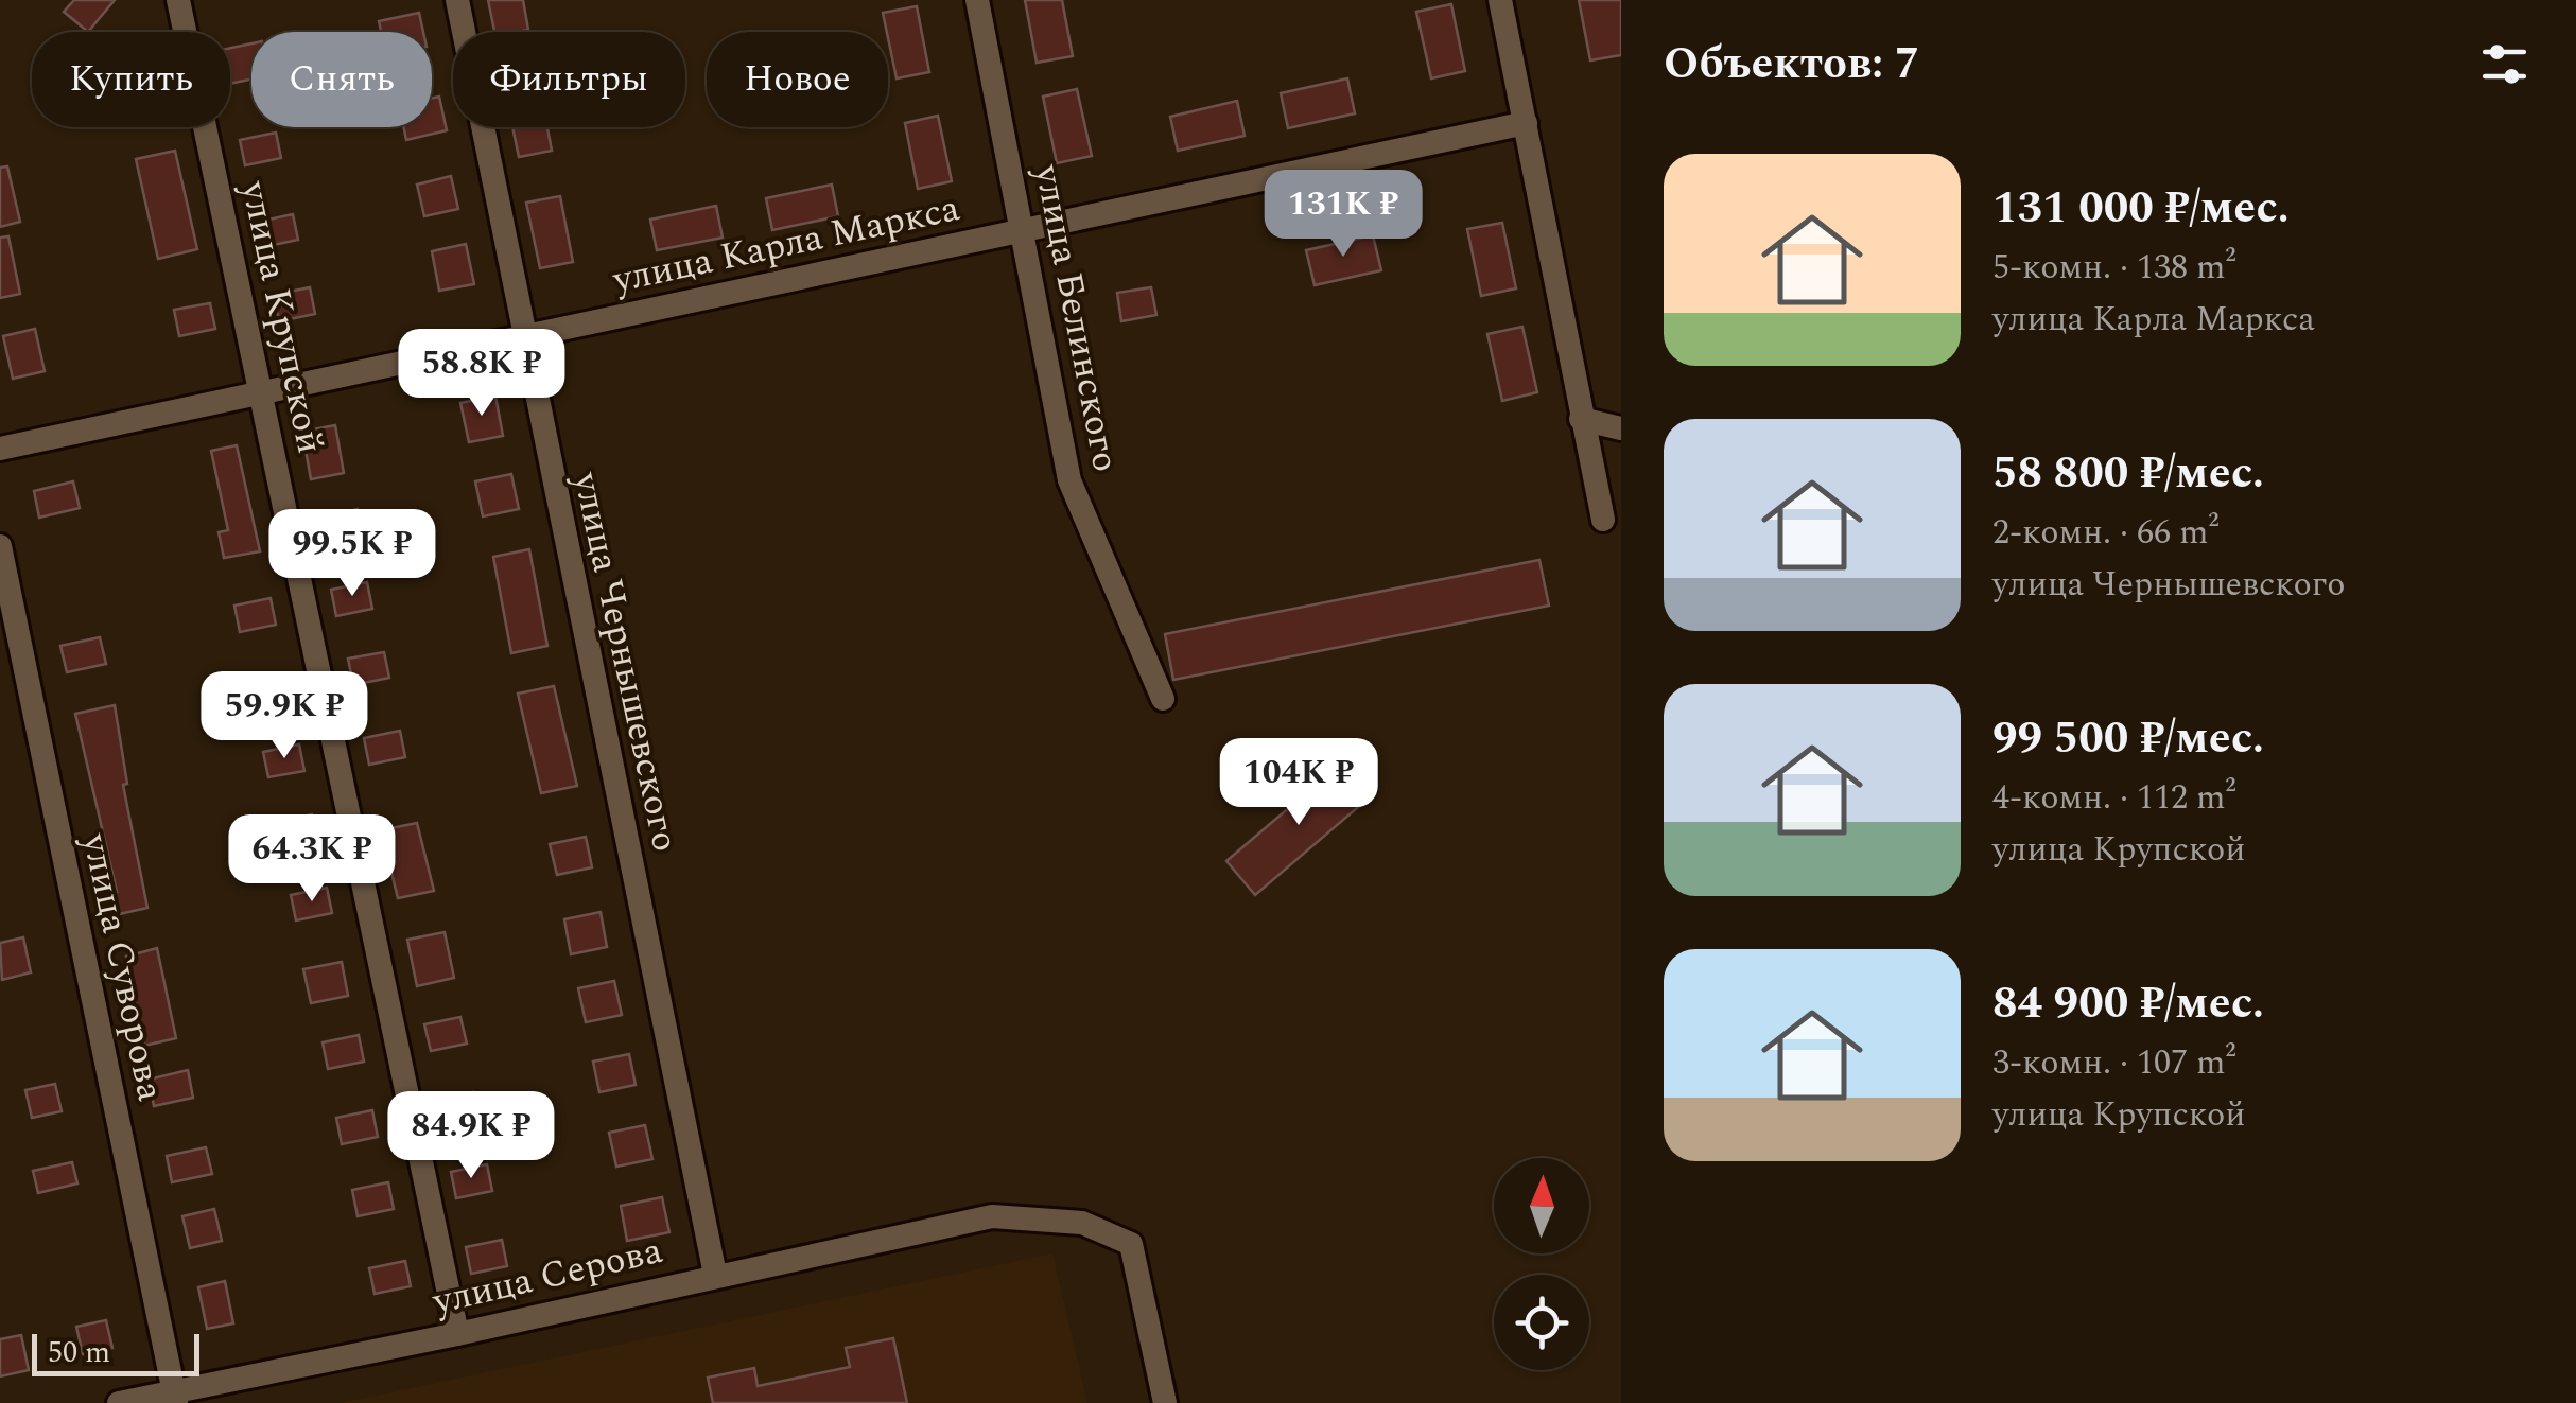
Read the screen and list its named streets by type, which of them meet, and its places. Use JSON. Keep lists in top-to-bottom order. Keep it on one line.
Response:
{"streets":{"street":["улица Карла Маркса","улица Крупской","улица Белинского","улица Чернышевского","улица Суворова","улица Серова"]},"crossings":[["улица Карла Маркса","улица Крупской"],["улица Карла Маркса","улица Белинского"],["улица Карла Маркса","улица Чернышевского"],["улица Крупской","улица Серова"],["улица Чернышевского","улица Серова"],["улица Суворова","улица Серова"]],"scale_bar":"50 m","north":"top","page":{"heading":"Объектов: 7","chip":["Купить","Снять","Фильтры","Новое"],"list":[{"name":"131 000 ₽/мес.","note":"5-комн. · 138 m² · улица Карла Маркса"},{"name":"58 800 ₽/мес.","note":"2-комн. · 66 m² · улица Чернышевского"},{"name":"99 500 ₽/мес.","note":"4-комн. · 112 m² · улица Крупской"},{"name":"84 900 ₽/мес.","note":"3-комн. · 107 m² · улица Крупской"}],"price":["131K ₽","58.8K ₽","99.5K ₽","59.9K ₽","104K ₽","64.3K ₽","84.9K ₽"],"scale":"50 m"}}
